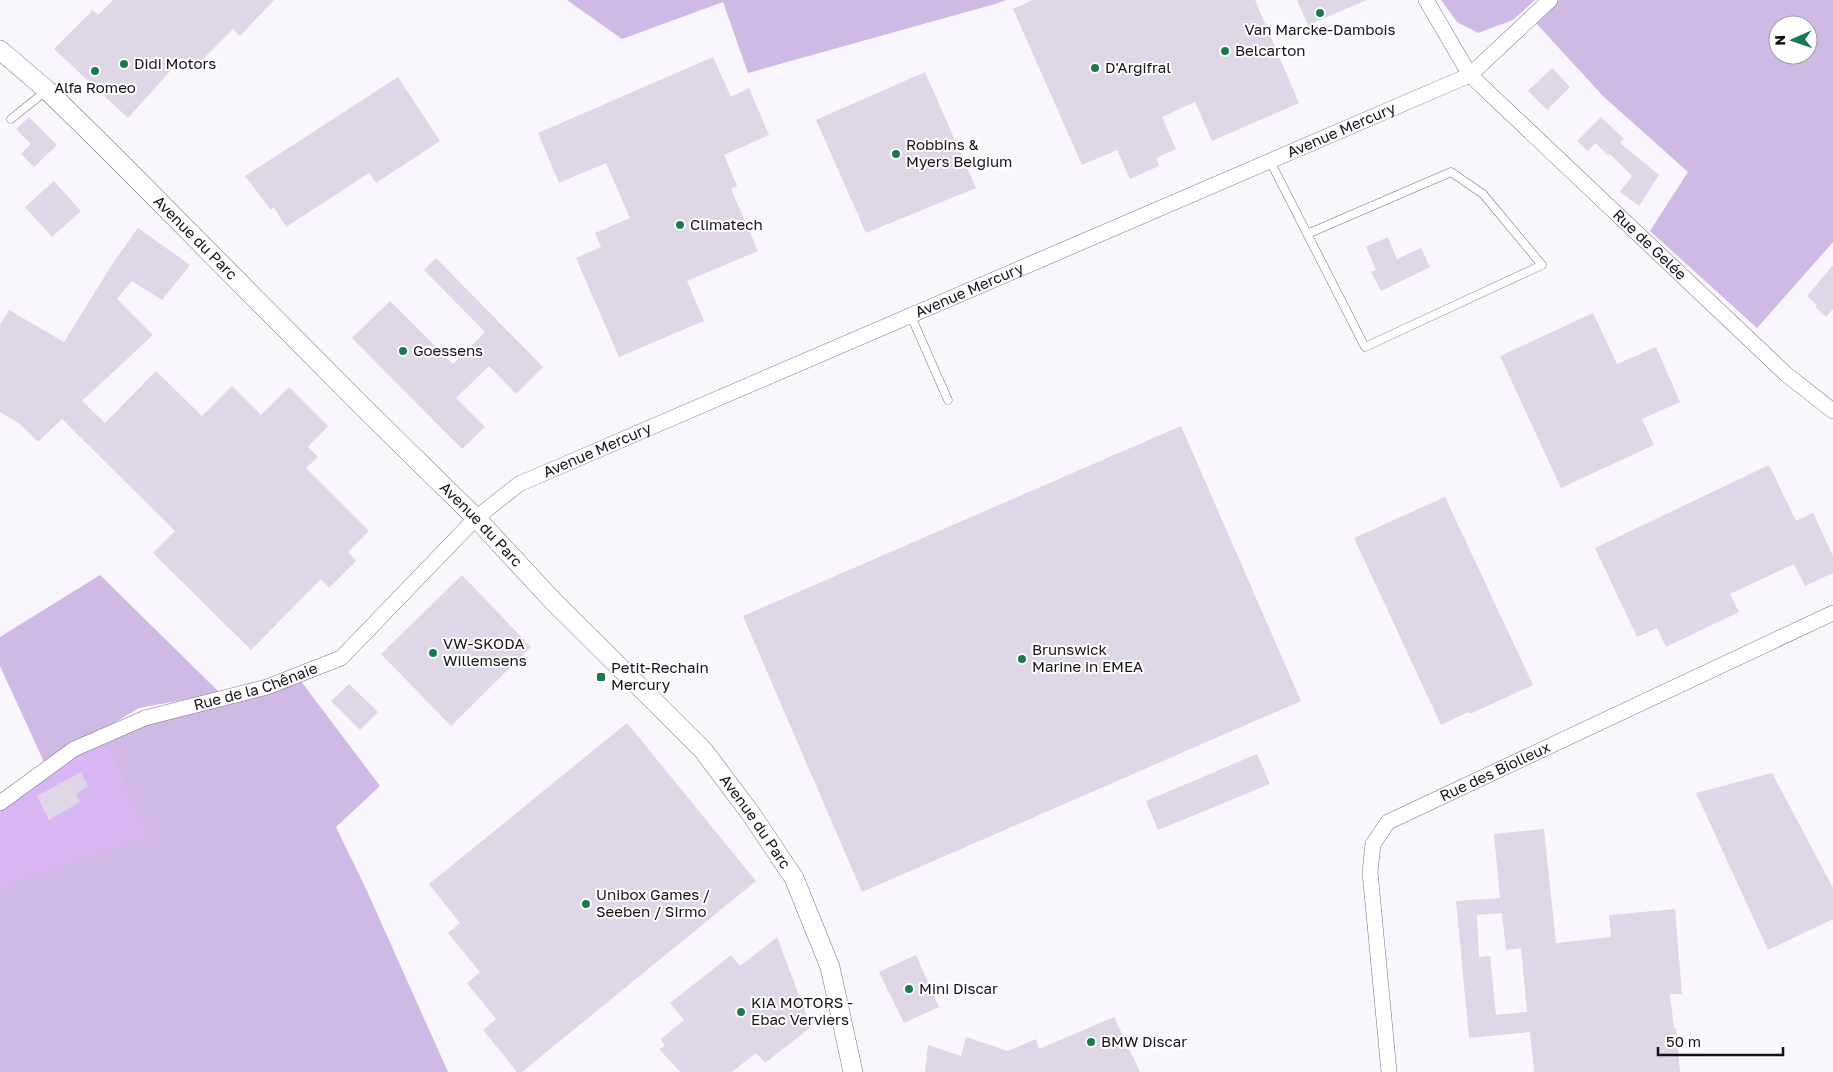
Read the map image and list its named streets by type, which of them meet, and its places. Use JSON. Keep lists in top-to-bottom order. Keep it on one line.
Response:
{"streets":{"street":["Avenue Mercury","Avenue du Parc","Rue de Gelée","Rue de la Chênaie","Rue des Biolleux"]},"crossings":[["Avenue Mercury","Avenue du Parc"],["Avenue Mercury","Rue de Gelée"],["Avenue Mercury","Rue de la Chênaie"],["Avenue du Parc","Rue de la Chênaie"]],"places":{"other":["Van Marcke-Dambois","Belcarton","Didi Motors","D'Argifral","Alfa Romeo","Robbins & Myers Belgium","Climatech","Goessens","VW-SKODA Willemsens","Brunswick Marine in EMEA","Unibox Games / Seeben / Sirmo","Mini Discar","KIA MOTORS - Ebac Verviers","BMW Discar"],"transit":["Petit-Rechain Mercury"]},"scale_bar":"50 m","north":"left"}
